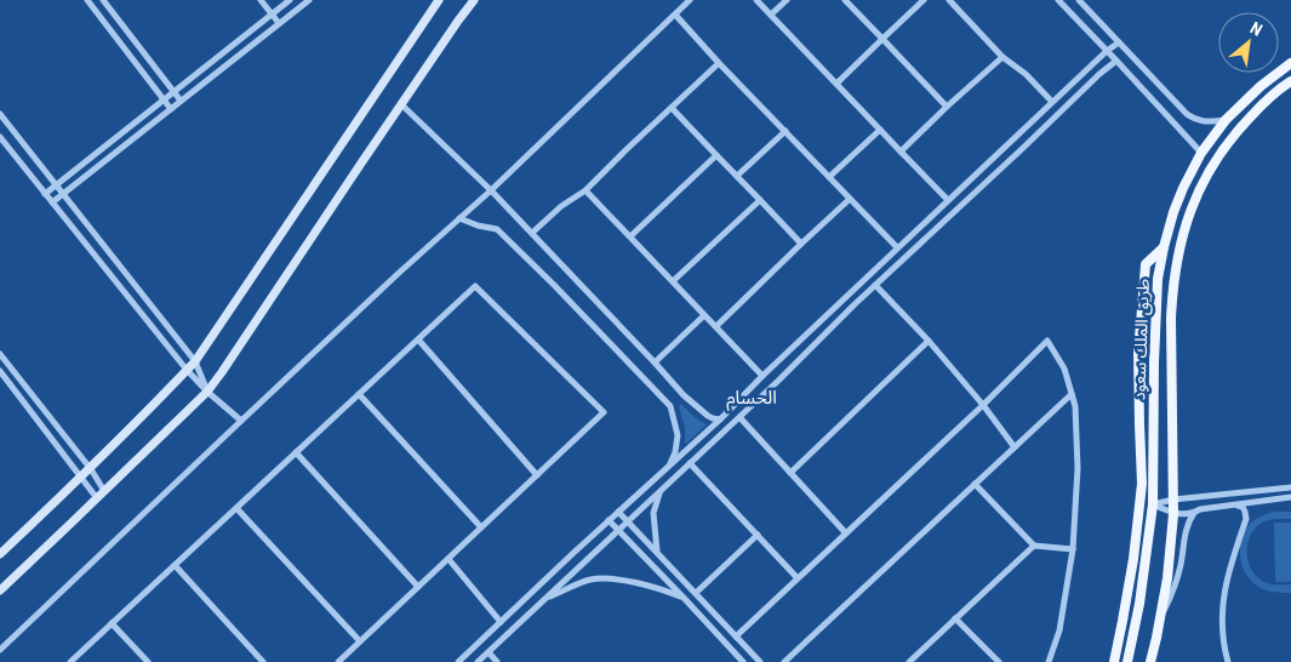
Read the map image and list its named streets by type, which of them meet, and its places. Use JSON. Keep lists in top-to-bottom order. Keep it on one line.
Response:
{"streets":{"main road":["طريق الملك سعود"]},"districts":["الحسام"],"north":"top right"}
